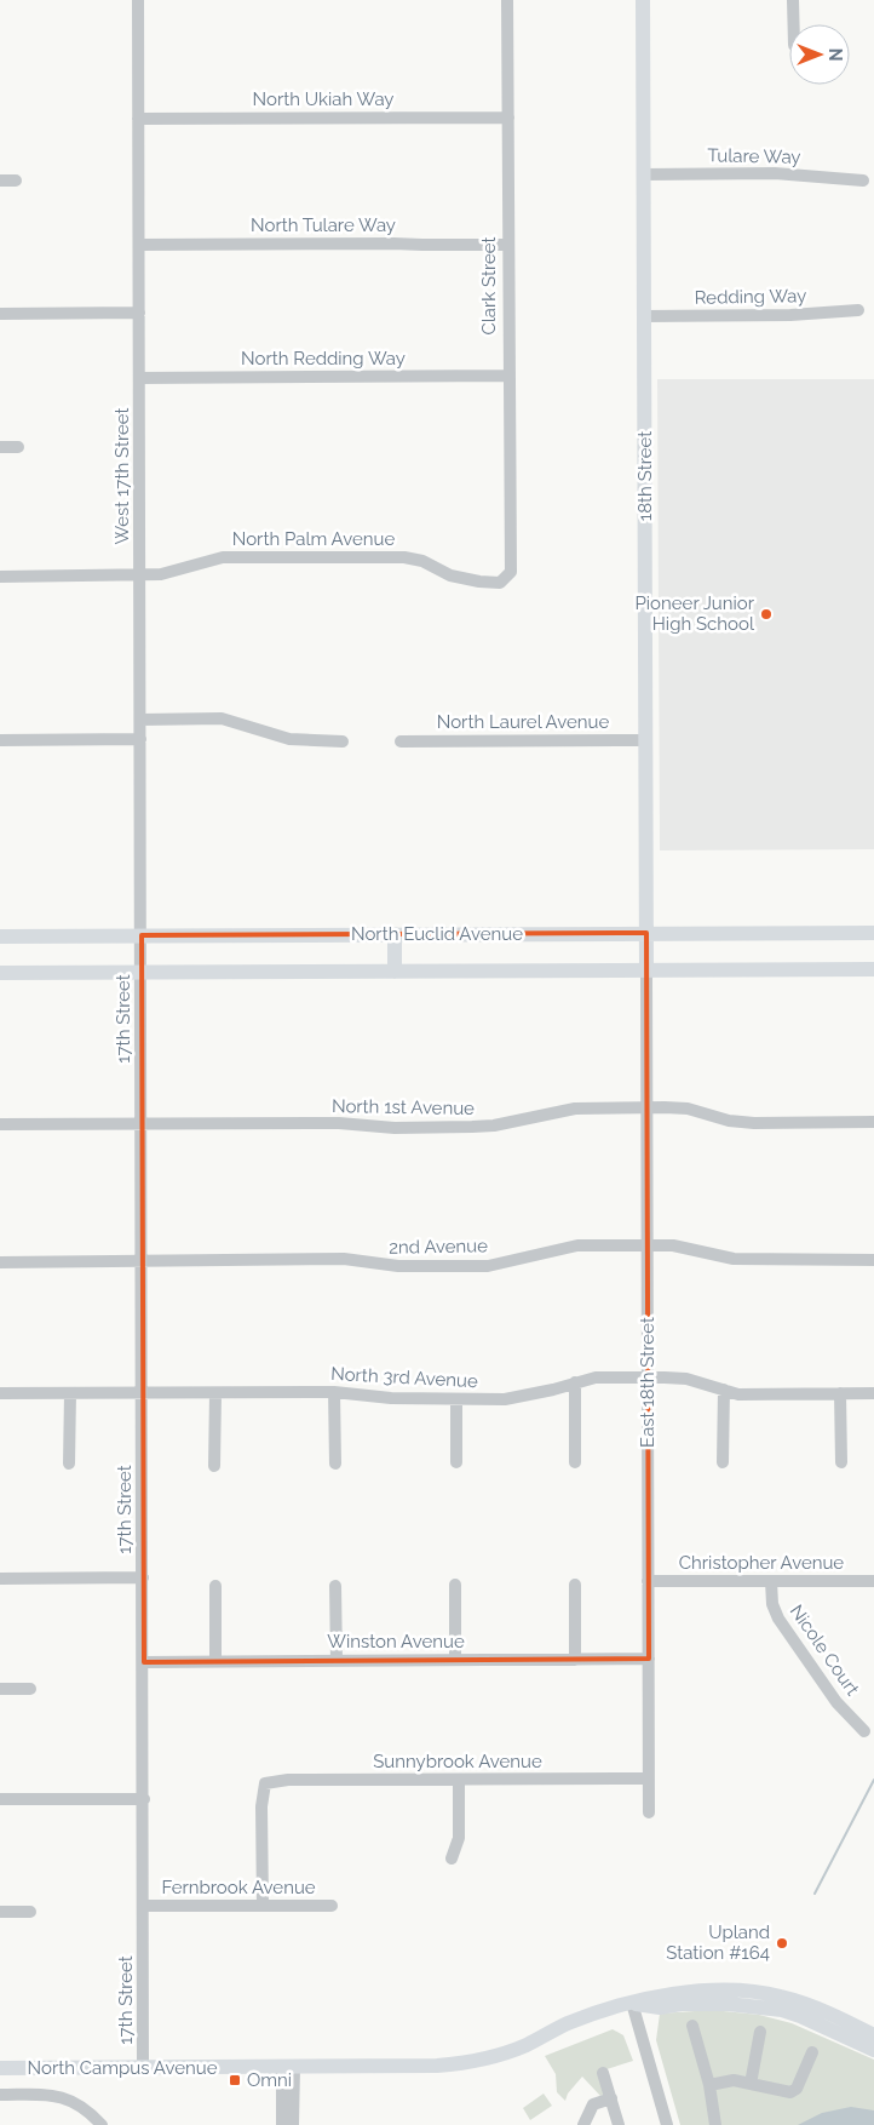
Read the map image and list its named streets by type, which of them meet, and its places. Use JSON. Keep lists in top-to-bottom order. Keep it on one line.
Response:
{"streets":{"main road":["18th Street","North Euclid Avenue","East 18th Street","North Campus Avenue"],"street":["North Ukiah Way","Tulare Way","North Tulare Way","Clark Street","Redding Way","North Redding Way","West 17th Street","North Palm Avenue","North Laurel Avenue","17th Street","North 1st Avenue","2nd Avenue","North 3rd Avenue","Christopher Avenue","Winston Avenue","Nicole Court","Sunnybrook Avenue","Fernbrook Avenue"]},"crossings":[["North Ukiah Way","Clark Street"],["North Ukiah Way","West 17th Street"],["Tulare Way","18th Street"],["North Tulare Way","Clark Street"],["North Tulare Way","West 17th Street"],["Clark Street","North Redding Way"],["Clark Street","North Palm Avenue"],["Redding Way","18th Street"],["North Redding Way","West 17th Street"],["West 17th Street","North Palm Avenue"],["West 17th Street","North Euclid Avenue"],["West 17th Street","17th Street"],["18th Street","North Laurel Avenue"],["18th Street","North Euclid Avenue"],["18th Street","East 18th Street"],["North Euclid Avenue","17th Street"],["North Euclid Avenue","East 18th Street"],["17th Street","North 1st Avenue"],["17th Street","2nd Avenue"],["17th Street","North 3rd Avenue"],["17th Street","Winston Avenue"],["17th Street","Fernbrook Avenue"],["17th Street","North Campus Avenue"],["North 1st Avenue","East 18th Street"],["2nd Avenue","East 18th Street"],["North 3rd Avenue","East 18th Street"],["East 18th Street","Christopher Avenue"],["East 18th Street","Winston Avenue"],["East 18th Street","Sunnybrook Avenue"],["Christopher Avenue","Nicole Court"],["Sunnybrook Avenue","Fernbrook Avenue"]],"places":{"other":["Pioneer Junior High School","Upland Station #164"],"transit":["Omni"]},"north":"right"}
